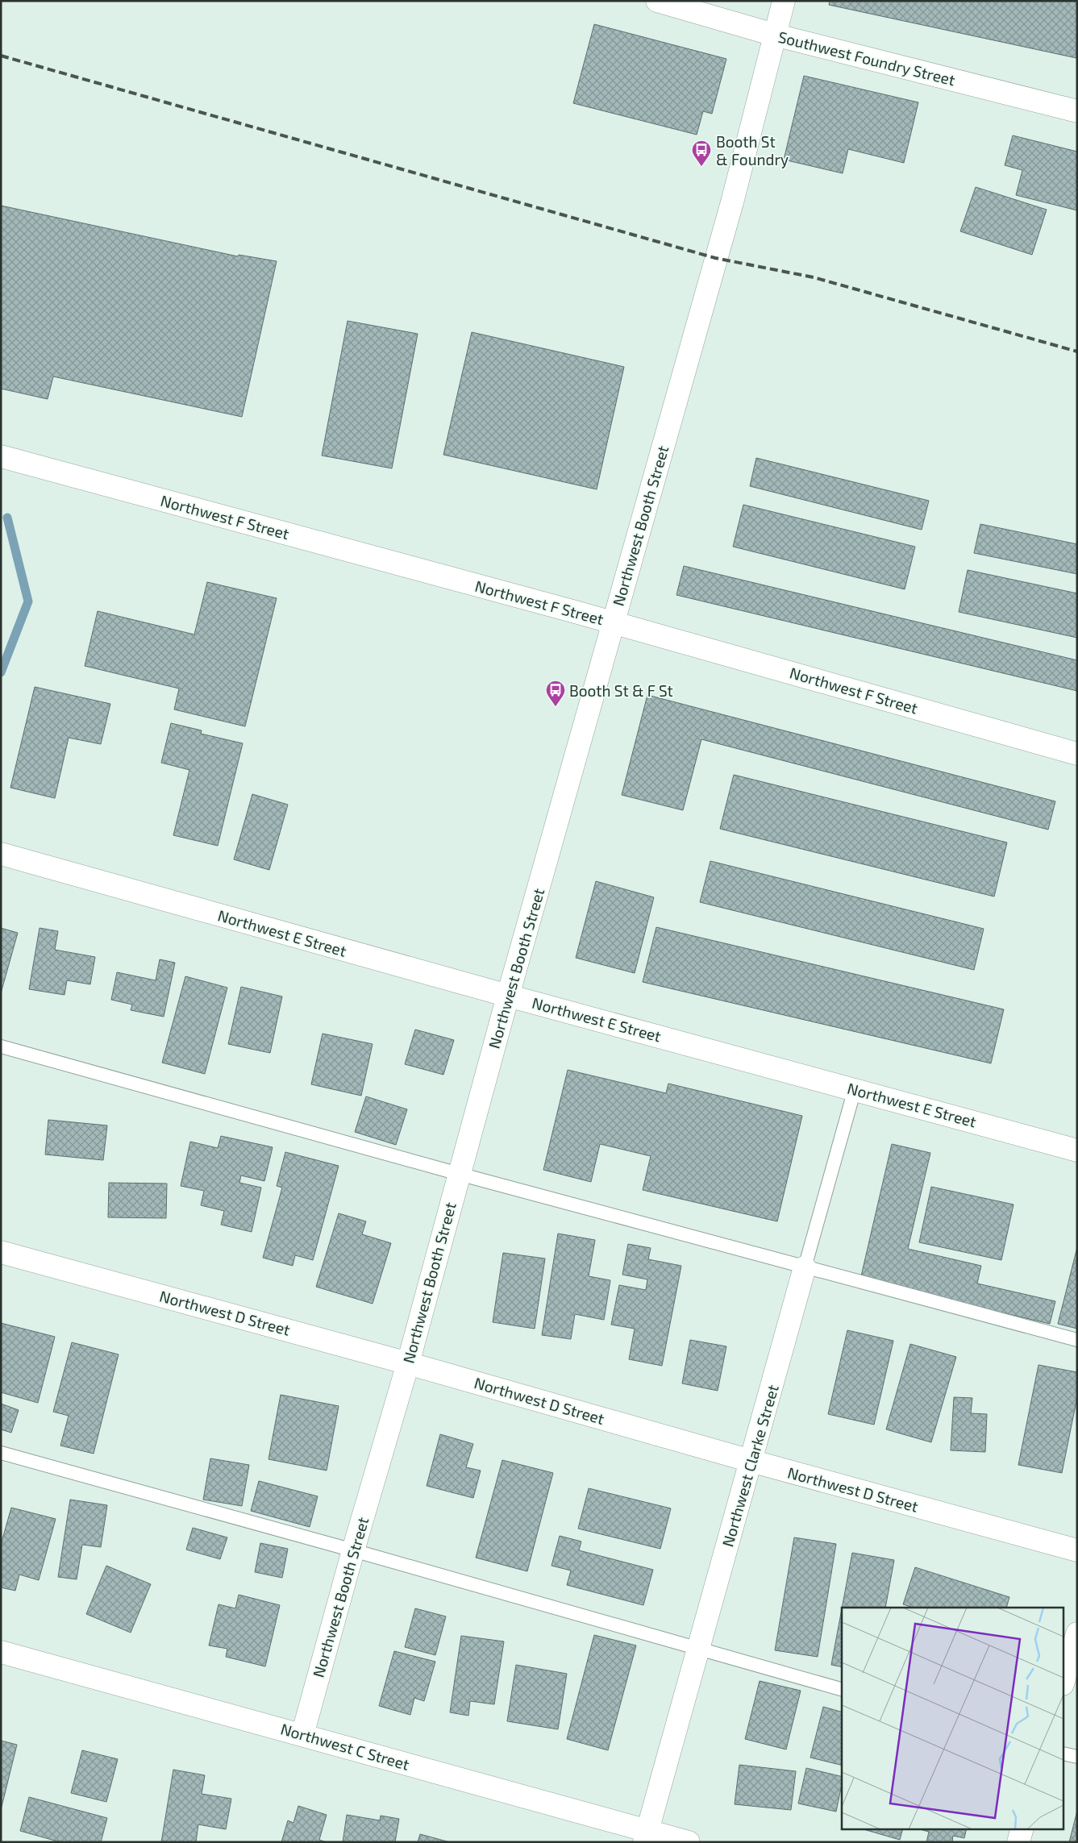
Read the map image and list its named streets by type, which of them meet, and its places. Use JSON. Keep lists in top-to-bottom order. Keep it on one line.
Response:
{"streets":{"street":["Southwest Foundry Street","Northwest F Street","Northwest Booth Street","Northwest E Street","Northwest D Street","Northwest Clarke Street","Northwest C Street"]},"crossings":[["Southwest Foundry Street","Northwest Booth Street"],["Northwest F Street","Northwest Booth Street"],["Northwest Booth Street","Northwest E Street"],["Northwest Booth Street","Northwest D Street"],["Northwest Booth Street","Northwest C Street"],["Northwest E Street","Northwest Clarke Street"],["Northwest D Street","Northwest Clarke Street"],["Northwest Clarke Street","Northwest C Street"]],"places":{"bus stop":["Booth St & Foundry","Booth St & F St"]}}
